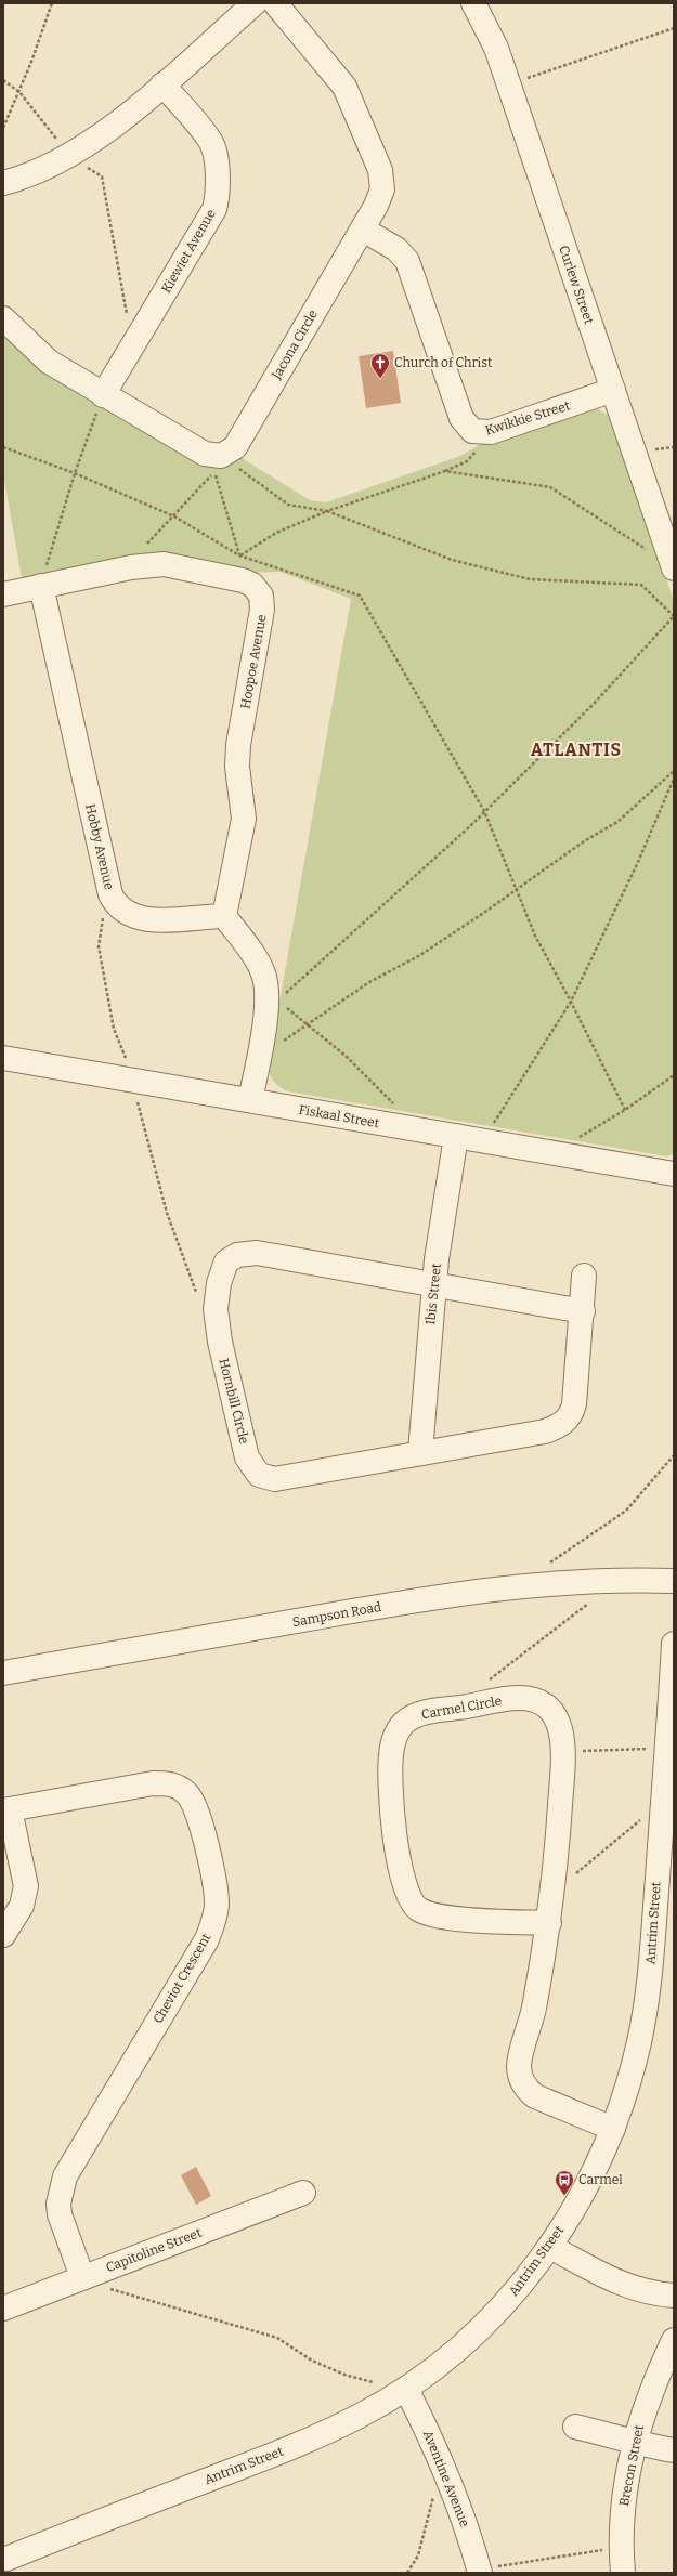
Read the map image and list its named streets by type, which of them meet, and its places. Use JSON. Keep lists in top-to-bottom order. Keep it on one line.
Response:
{"streets":{"street":["Kiewiet Avenue","Curlew Street","Jacona Circle","Kwikkie Street","Hoopoe Avenue","Hobby Avenue","Fiskaal Street","Ibis Street","Hornbill Circle","Sampson Road","Carmel Circle","Antrim Street","Cheviot Crescent","Capitoline Street","Brecon Street","Aventine Avenue"]},"crossings":[["Curlew Street","Kwikkie Street"],["Jacona Circle","Kwikkie Street"],["Hoopoe Avenue","Hobby Avenue"],["Fiskaal Street","Ibis Street"],["Ibis Street","Hornbill Circle"],["Carmel Circle","Antrim Street"],["Antrim Street","Aventine Avenue"],["Cheviot Crescent","Capitoline Street"]],"districts":["ATLANTIS"],"places":{"church":["Church of Christ"],"bus stop":["Carmel"]}}
